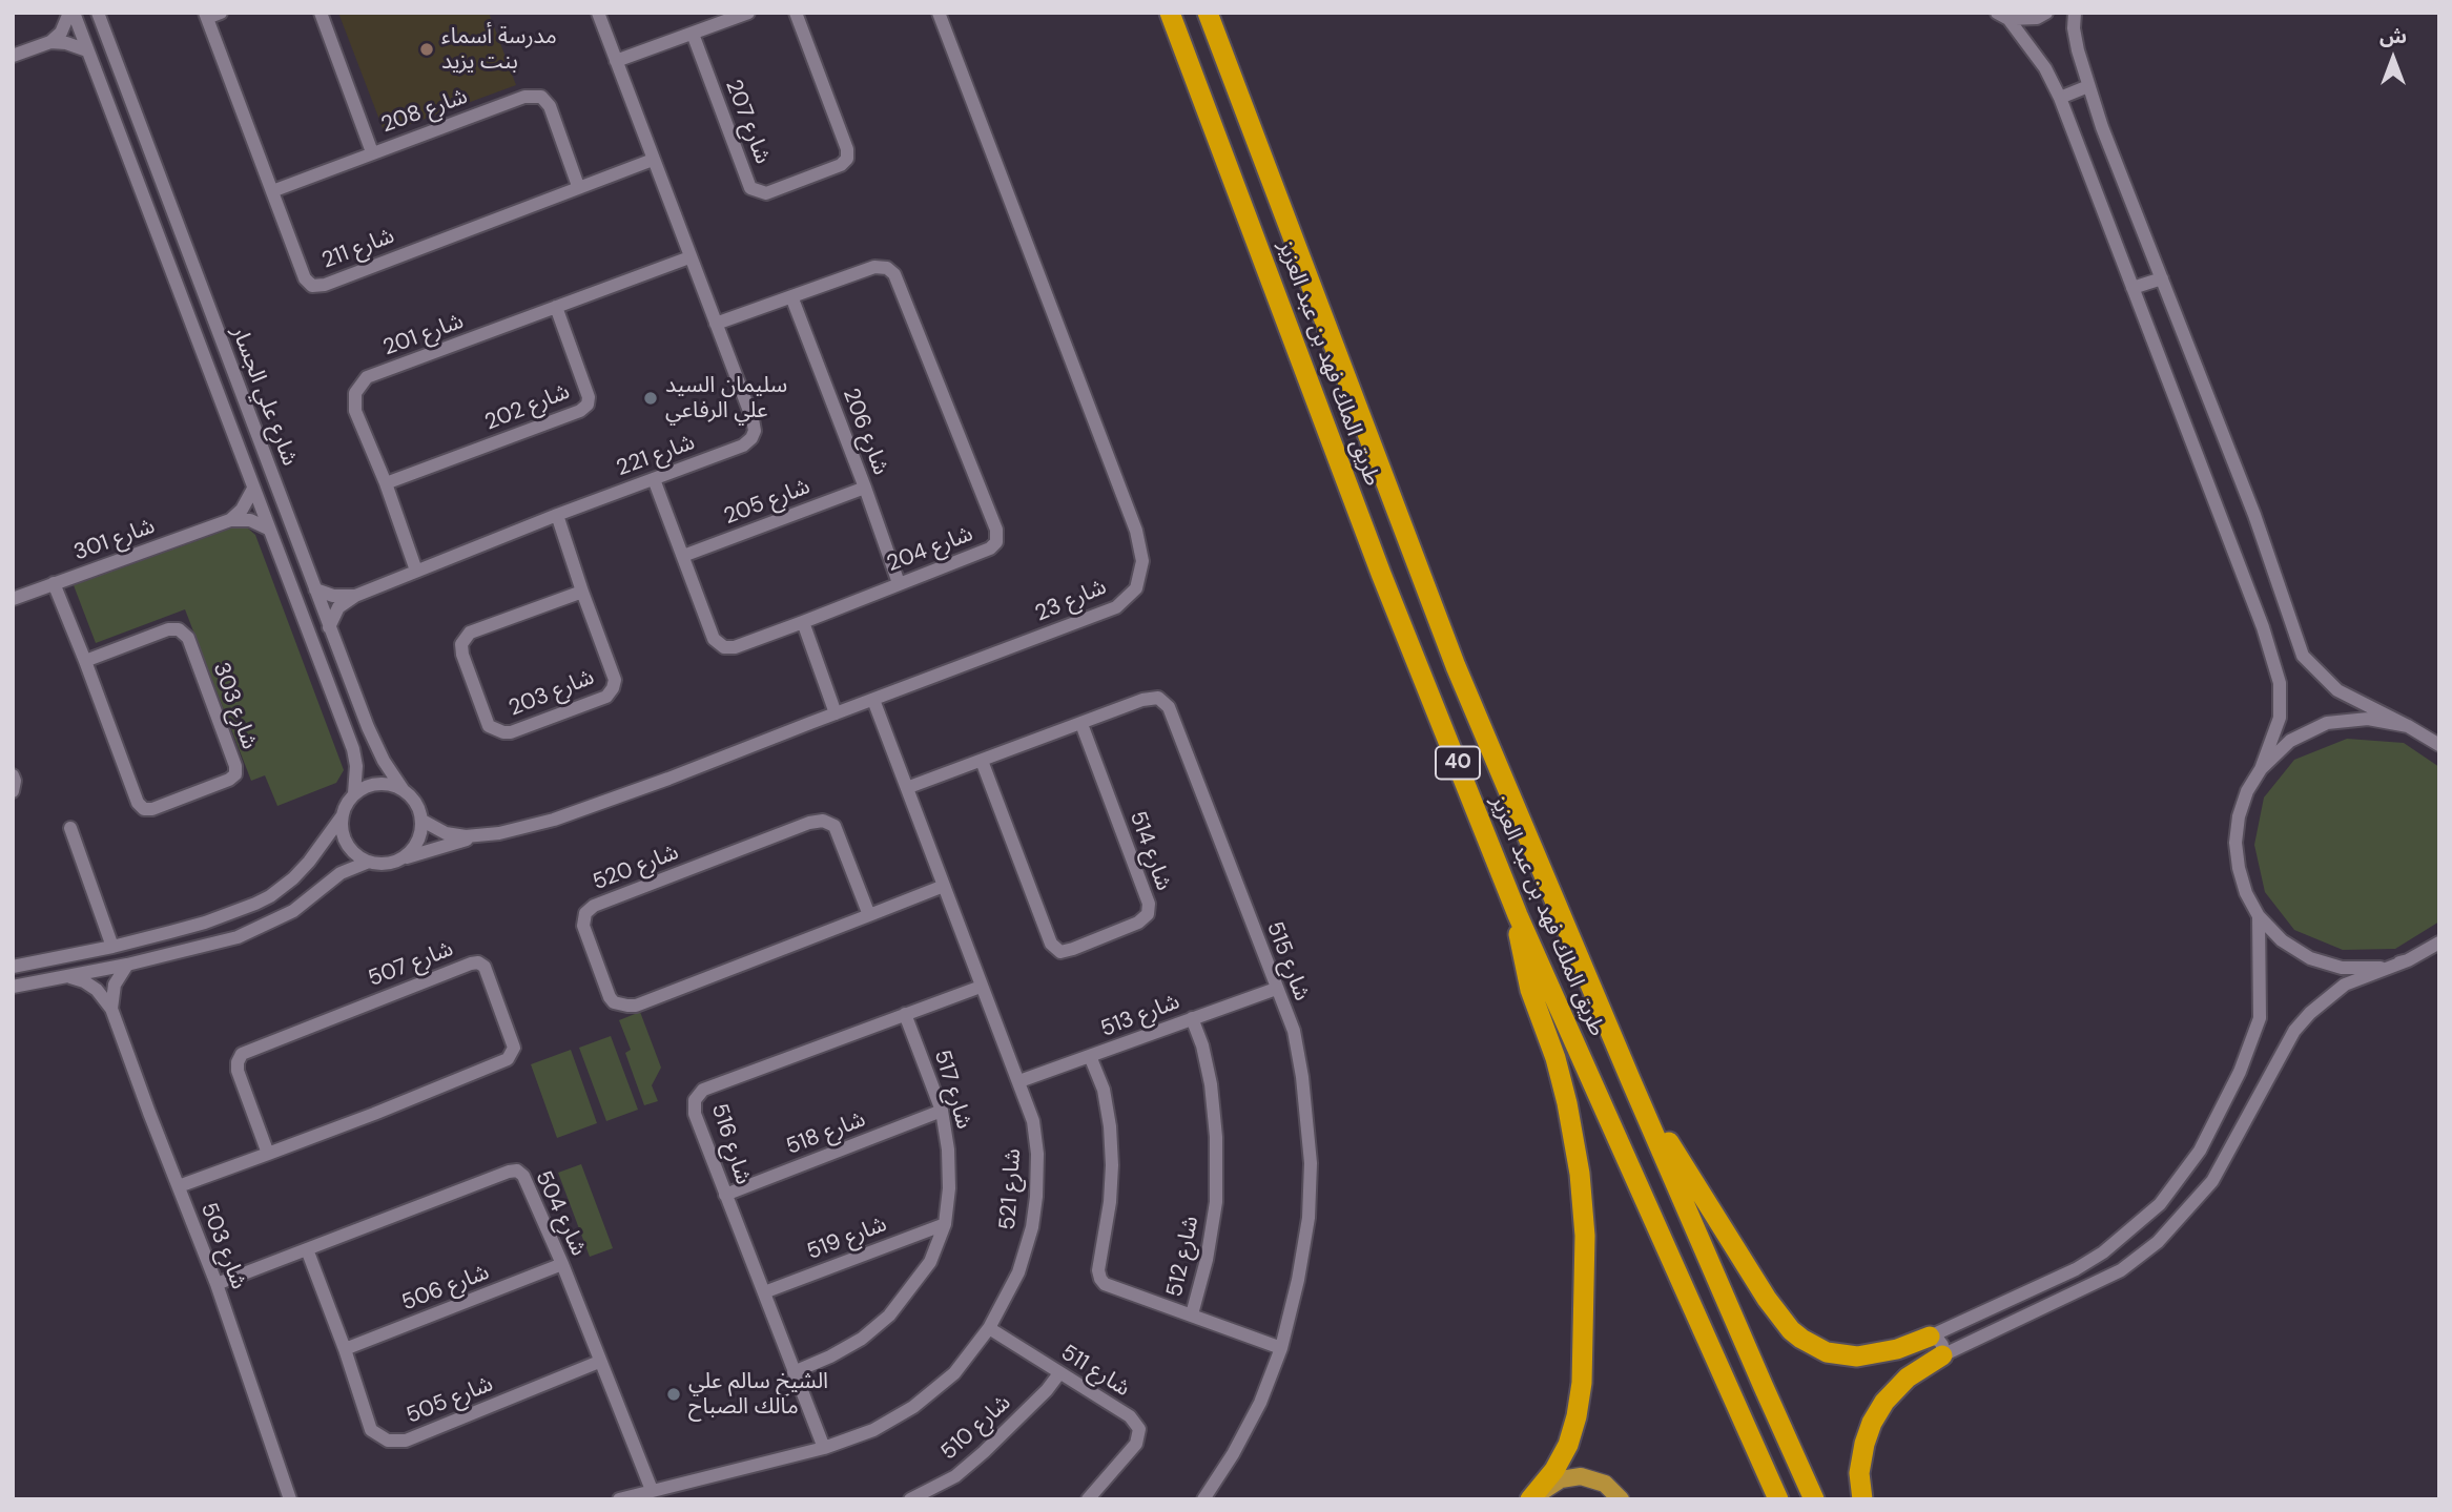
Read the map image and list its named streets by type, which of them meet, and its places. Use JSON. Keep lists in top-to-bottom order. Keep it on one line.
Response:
{"streets":{"highway":["طريق الملك فهد بن عبد العزيز","40"],"street":["شارع 208","شارع 207","شارع 211","شارع 201","شارع علي الجسار","شارع 202","شارع 206","شارع 221","شارع 205","شارع 301","شارع 204","شارع 23","شارع 203","شارع 303","شارع 514","شارع 520","شارع 515","شارع 507","شارع 513","شارع 517","شارع 518","شارع 516","شارع 521","شارع 504","شارع 519","شارع 503","شارع 512","شارع 506","شارع 511","شارع 505","شارع 510"]},"crossings":[["شارع 208","شارع 211"],["شارع 211","شارع 221"],["شارع 201","شارع 202"],["شارع 201","شارع 221"],["شارع علي الجسار","شارع 221"],["شارع علي الجسار","شارع 23"],["شارع 206","شارع 205"],["شارع 206","شارع 204"],["شارع 221","شارع 204"],["شارع 221","شارع 203"],["شارع 205","شارع 204"],["شارع 301","شارع 303"],["شارع 23","شارع 521"],["شارع 514","شارع 515"],["شارع 520","شارع 521"],["شارع 515","شارع 513"],["شارع 515","شارع 521"],["شارع 507","شارع 503"],["شارع 513","شارع 521"],["شارع 513","شارع 512"],["شارع 517","شارع 518"],["شارع 517","شارع 516"],["شارع 517","شارع 519"],["شارع 518","شارع 516"],["شارع 516","شارع 521"],["شارع 516","شارع 519"],["شارع 521","شارع 504"],["شارع 521","شارع 511"],["شارع 504","شارع 503"],["شارع 504","شارع 506"],["شارع 504","شارع 505"],["شارع 506","شارع 505"],["شارع 511","شارع 510"]],"places":["مدرسة أسماء بنت يزيد","سليمان السيد علي الرفاعي","الشيخ سالم علي مالك الصباح"],"north":"top"}
